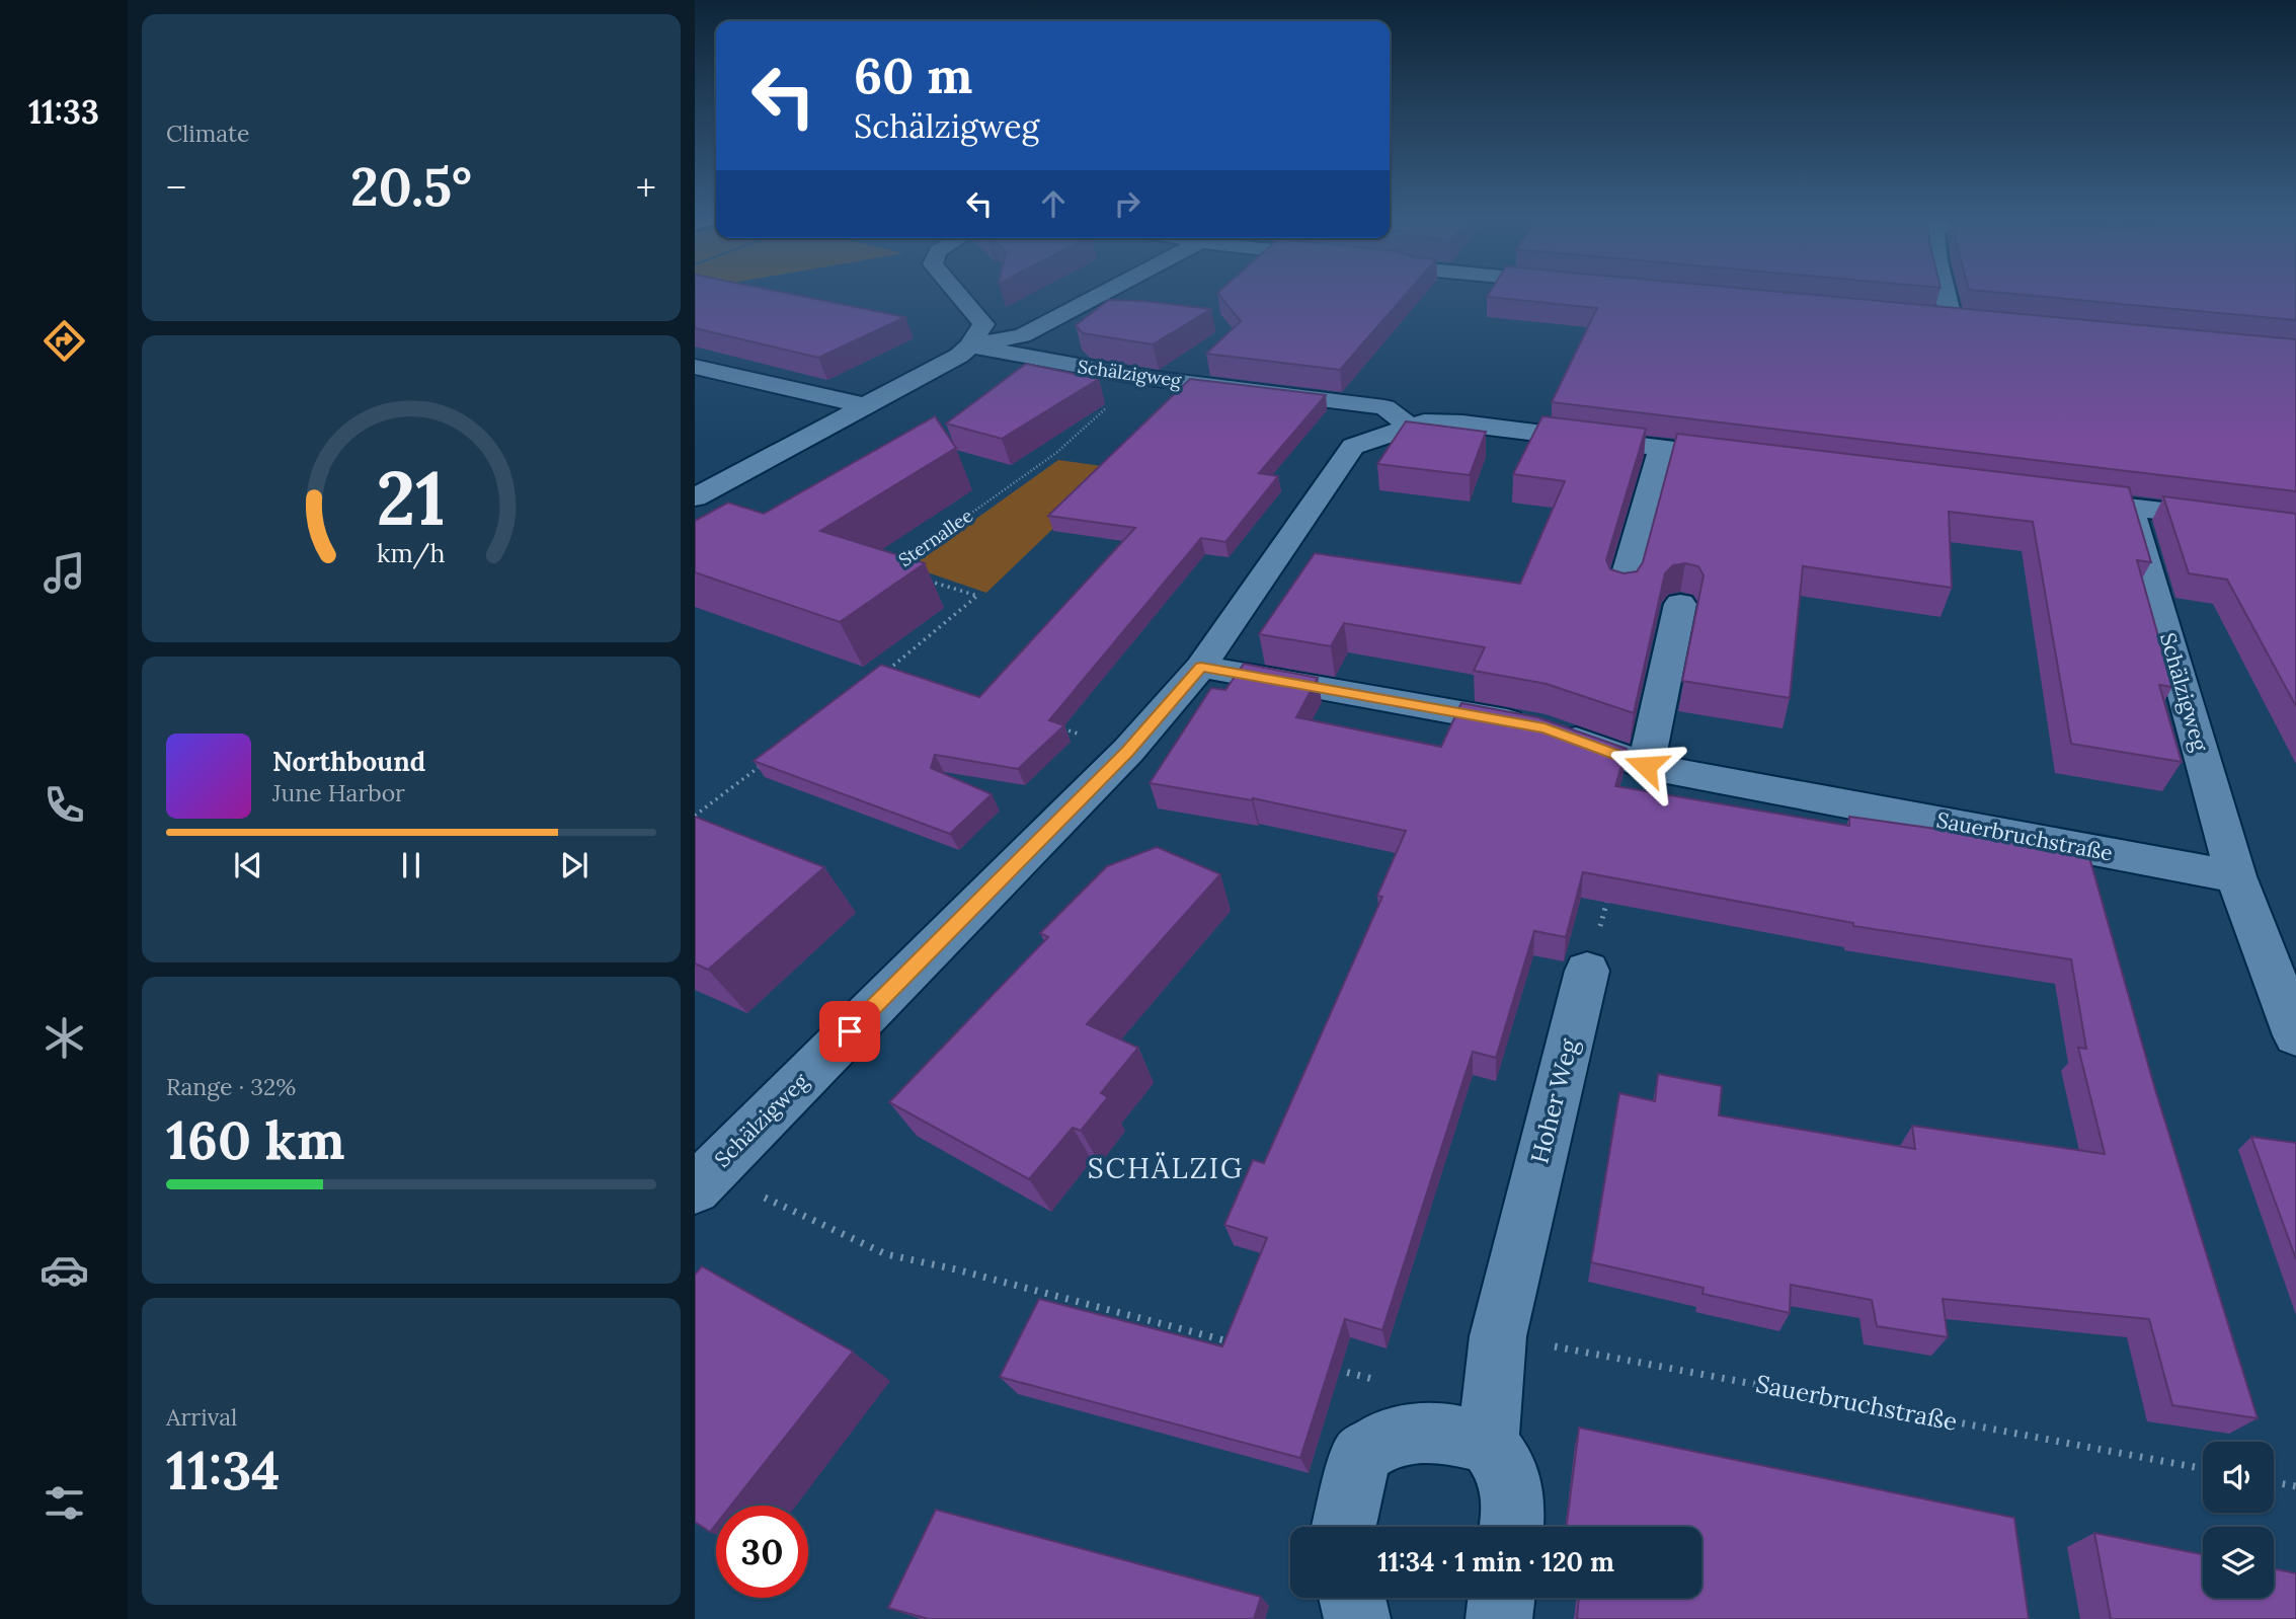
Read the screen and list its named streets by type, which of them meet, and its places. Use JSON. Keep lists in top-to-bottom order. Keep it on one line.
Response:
{"streets":{"street":["Schälzigweg","Sauerbruchstraße","Hoher Weg"],"path":["Sternallee"]},"crossings":[["Schälzigweg","Sternallee"],["Schälzigweg","Sauerbruchstraße"],["Sauerbruchstraße","Hoher Weg"]],"districts":["SCHÄLZIG"],"page":{"tabs":"11:33","tile":["Climate",["Range · 32%","160 km"],["Arrival","11:34"]],"turn":["60 m","Schälzigweg"],"heat":["−","20.5°","+"],"song":["Northbound","June Harbor"],"limit":"30","trip":"11:34 · 1 min · 120 m","gauge":["21","km/h"]}}
